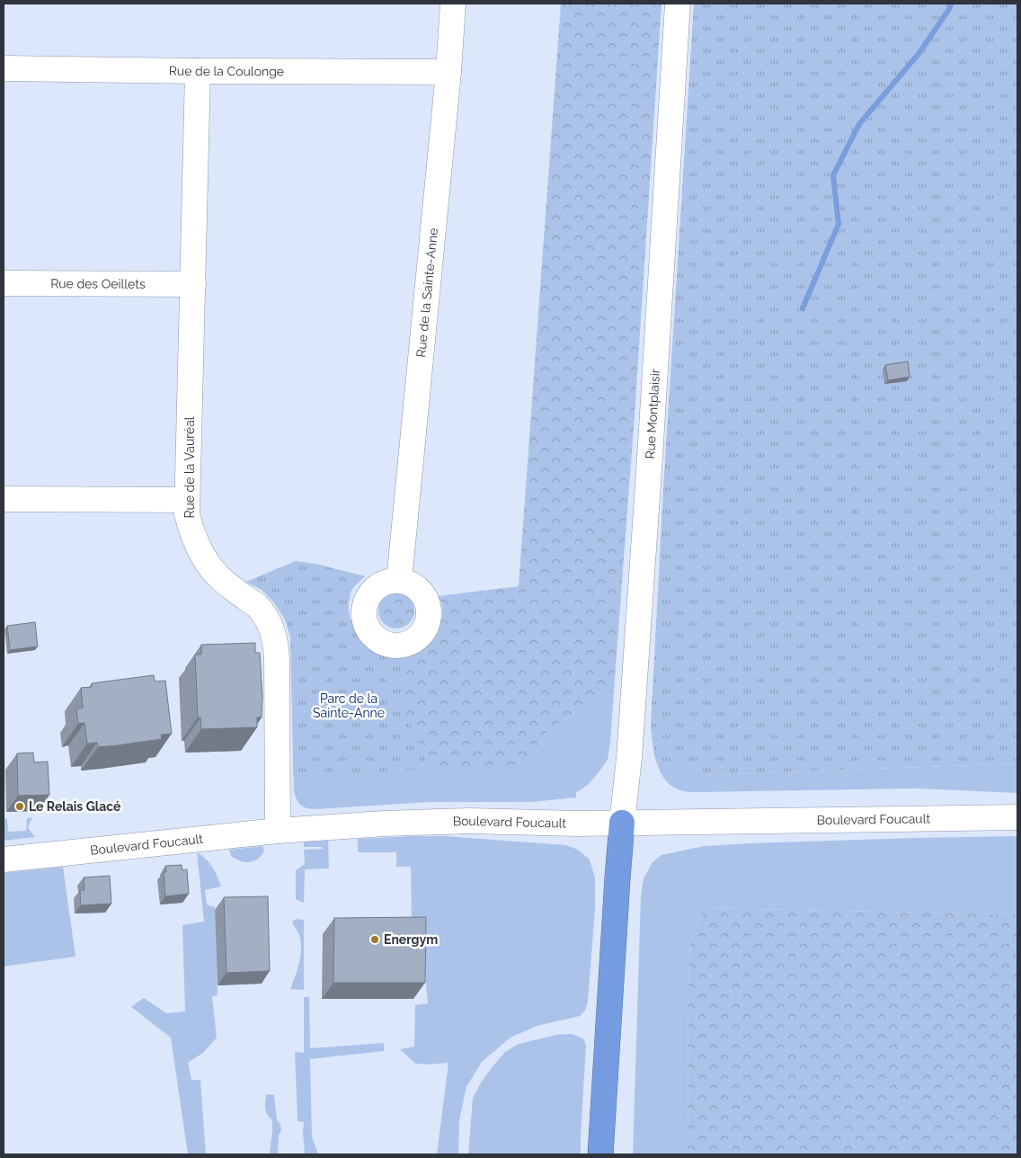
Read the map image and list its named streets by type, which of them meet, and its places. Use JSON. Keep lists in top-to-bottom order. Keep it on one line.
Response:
{"streets":{"street":["Rue de la Coulonge","Rue des Oeillets","Rue de la Sainte-Anne","Rue Montplaisir","Rue de la Vauréal","Boulevard Foucault"]},"crossings":[["Rue de la Coulonge","Rue de la Sainte-Anne"],["Rue de la Coulonge","Rue de la Vauréal"],["Rue des Oeillets","Rue de la Vauréal"],["Rue Montplaisir","Boulevard Foucault"],["Rue de la Vauréal","Boulevard Foucault"]],"parks":["Parc de la Sainte-Anne"],"places":["Le Relais Glacé","Energym"]}
